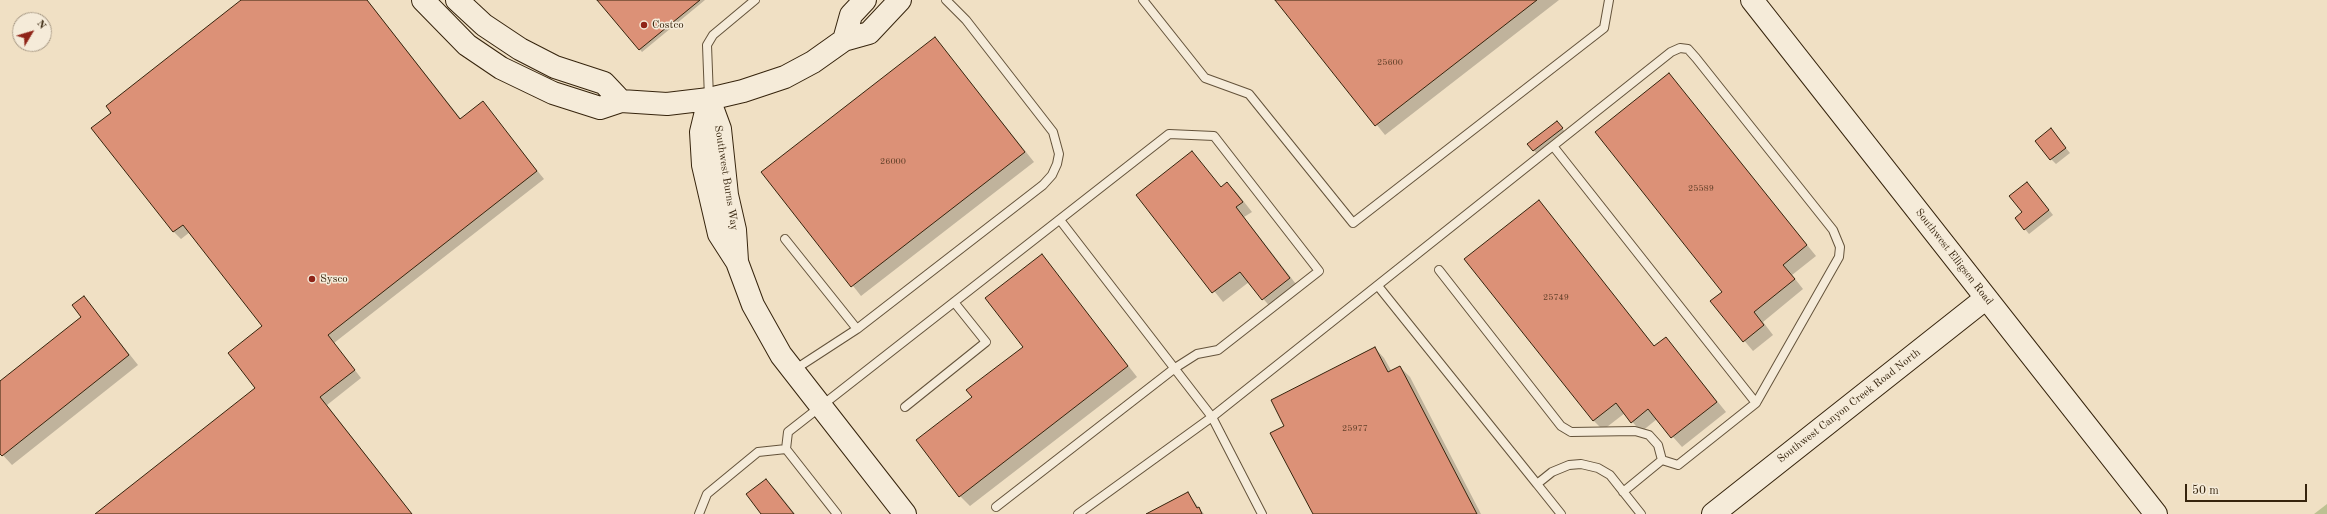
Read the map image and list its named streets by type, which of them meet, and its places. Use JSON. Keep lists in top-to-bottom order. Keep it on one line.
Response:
{"streets":{"street":["Southwest Burns Way","Southwest Elligsen Road","Southwest Canyon Creek Road North"]},"crossings":[["Southwest Elligsen Road","Southwest Canyon Creek Road North"]],"places":["Costco","Sysco"],"house_numbers":["25600","26000","25589","25749","25977"],"scale_bar":"50 m","north":"top right"}
